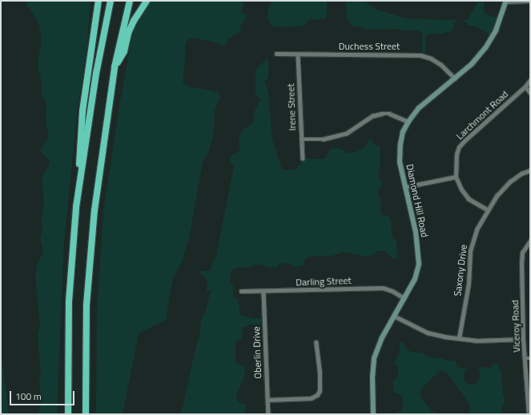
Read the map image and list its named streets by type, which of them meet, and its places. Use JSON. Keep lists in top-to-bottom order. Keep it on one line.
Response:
{"streets":{"street":["Duchess Street","Irene Street","Larchmont Road","Diamond Hill Road","Saxony Drive","Darling Street","Viceroy Road","Oberlin Drive"]},"crossings":[["Duchess Street","Irene Street"],["Duchess Street","Diamond Hill Road"],["Larchmont Road","Saxony Drive"],["Diamond Hill Road","Darling Street"],["Darling Street","Oberlin Drive"]],"scale_bar":"100 m"}
